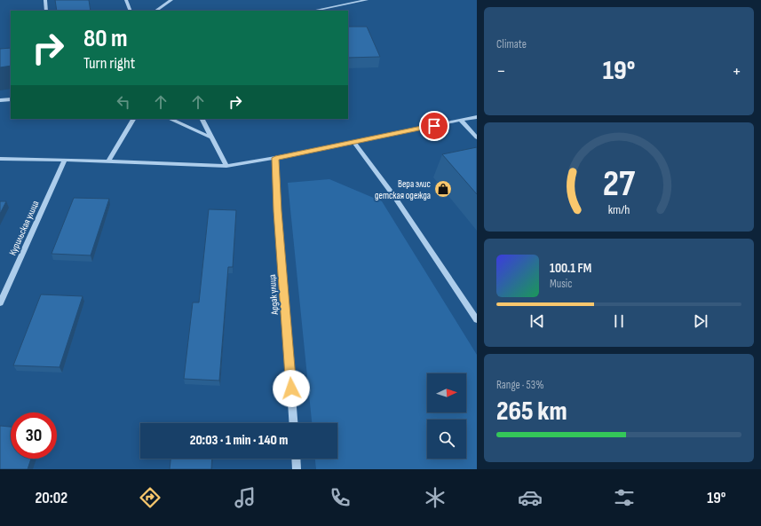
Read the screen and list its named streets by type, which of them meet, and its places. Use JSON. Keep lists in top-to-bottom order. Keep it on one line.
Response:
{"streets":{"street":["Курильская улица","Ардак улица"]},"places":{"shop":["Вера элис детская одежда"]},"north":"right","page":{"tile":["Climate",["Range · 53%","265 km"]],"turn":["80 m","Turn right"],"heat":["−","19°","+"],"song":["100.1 FM","Music"],"limit":"30","trip":"20:03 · 1 min · 140 m","tabs":["20:02","19°"],"gauge":["27","km/h"]}}
